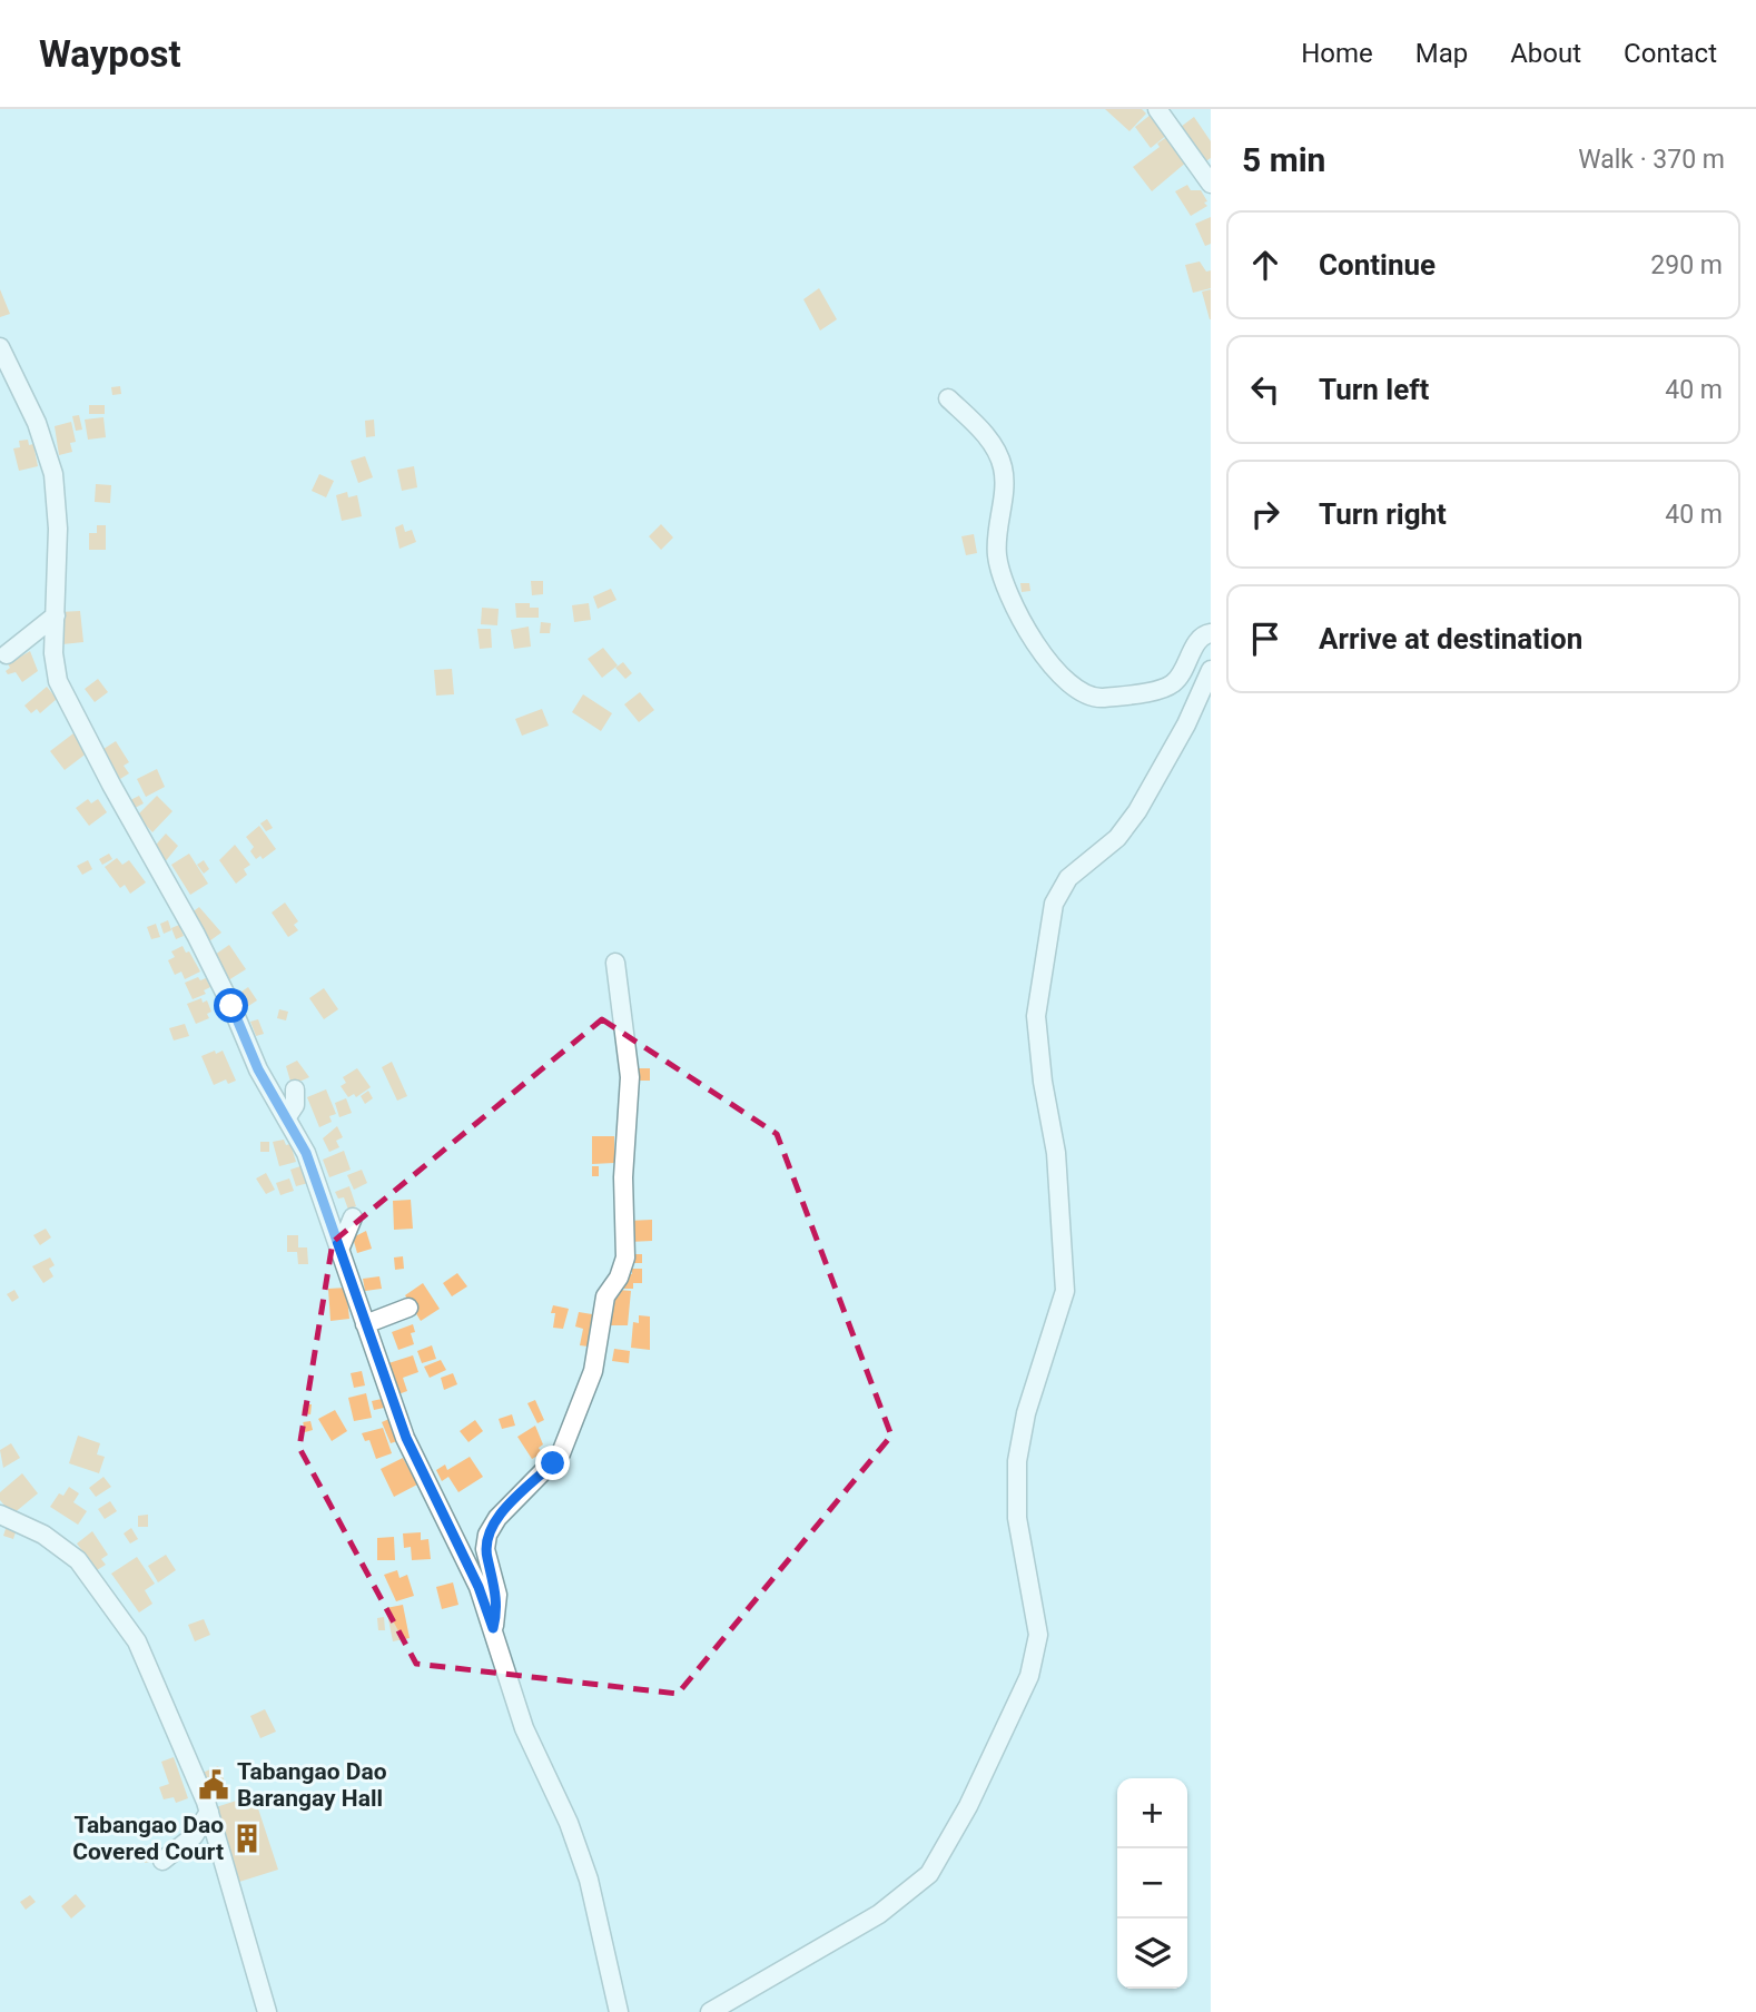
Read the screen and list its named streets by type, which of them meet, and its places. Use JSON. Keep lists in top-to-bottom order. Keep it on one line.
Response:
{"places":{"public building":["Tabangao Dao Barangay Hall"],"building":["Tabangao Dao Covered Court"]},"page":{"header":"Waypost","nav":["Home","Map","About","Contact"],"heading":["5 min","Walk · 370 m"],"list":[["Continue","290 m"],["Turn left","40 m"],["Turn right","40 m"],"Arrive at destination"],"map_buttons":["+","−"]}}
